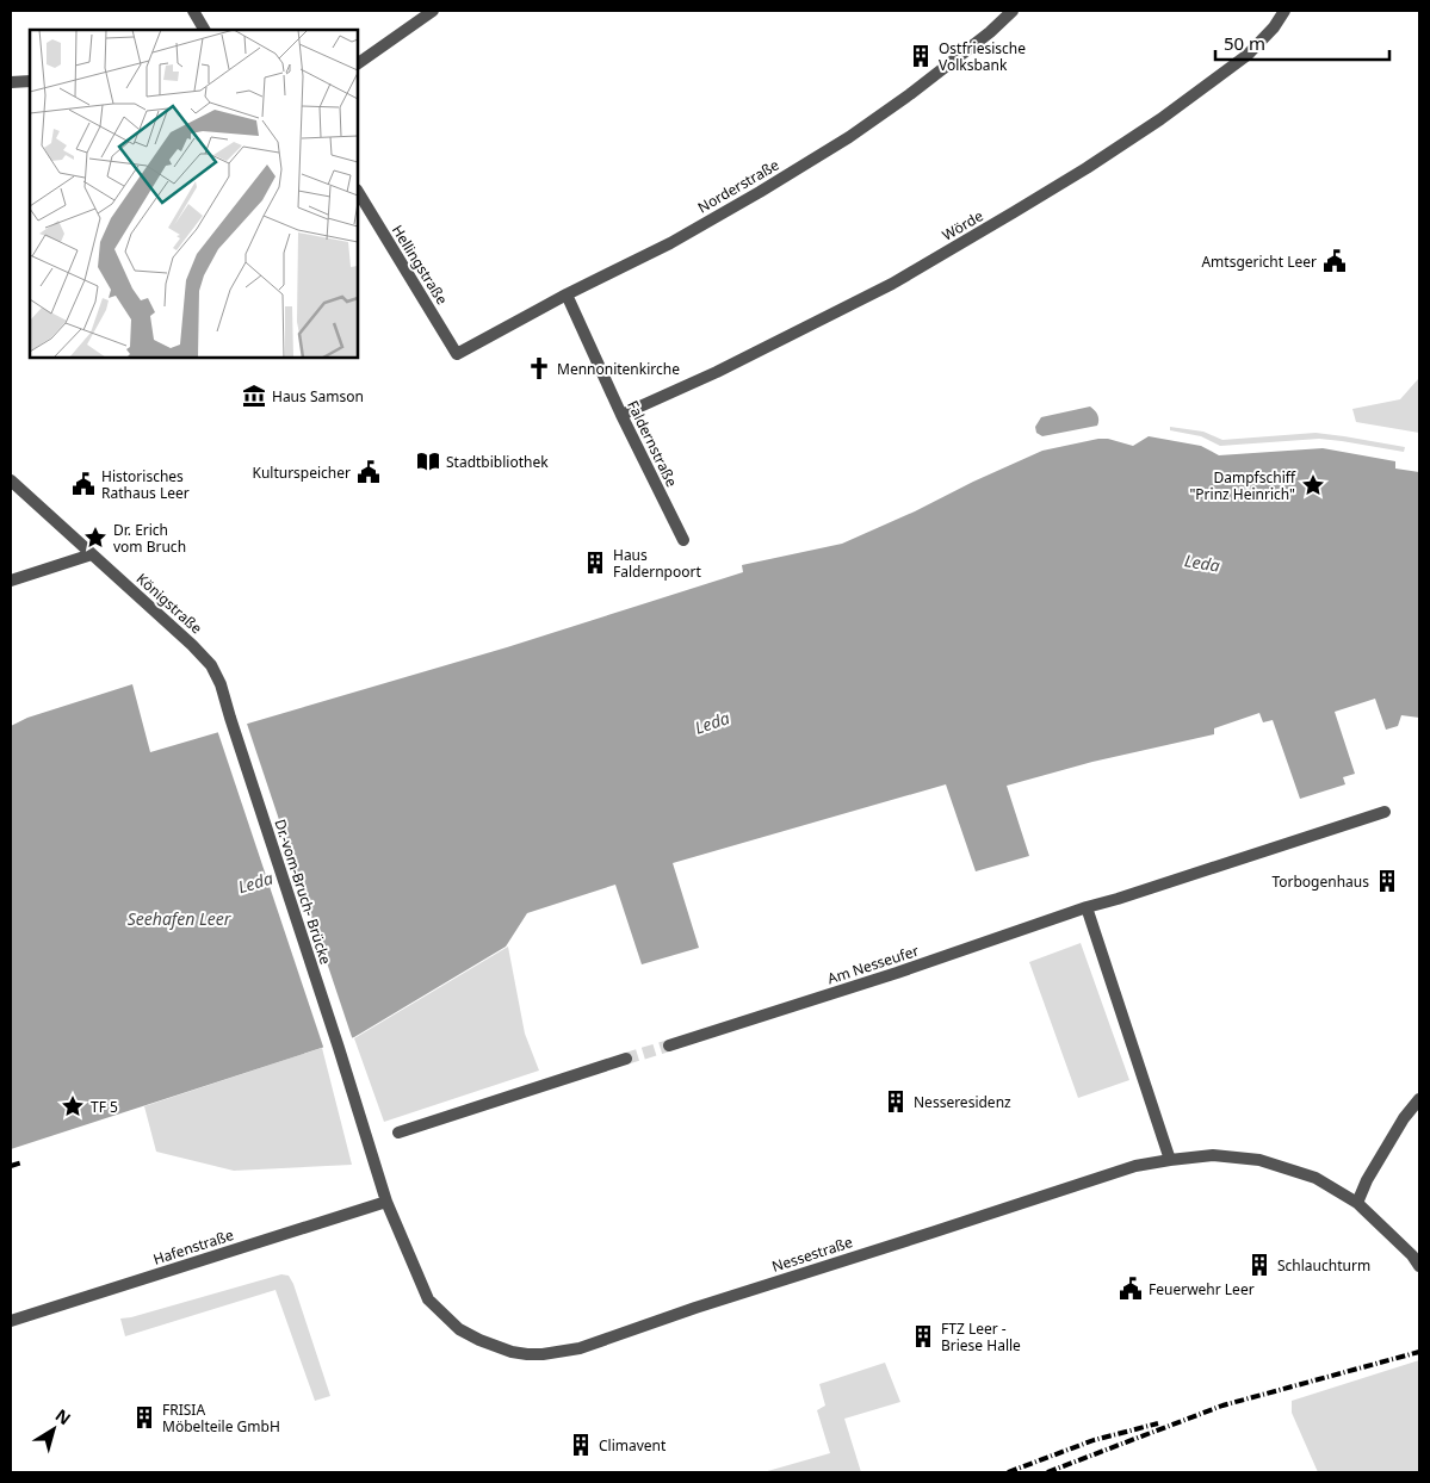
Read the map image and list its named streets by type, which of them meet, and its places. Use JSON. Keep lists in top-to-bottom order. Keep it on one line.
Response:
{"streets":{"street":["Norderstraße","Wörde","Hellingstraße","Faldernstraße","Königstraße","Dr.-vom-Bruch- Brücke","Am Nesseufer","Hafenstraße","Nessestraße"]},"crossings":[["Norderstraße","Hellingstraße"],["Norderstraße","Faldernstraße"],["Wörde","Faldernstraße"],["Königstraße","Dr.-vom-Bruch- Brücke"],["Dr.-vom-Bruch- Brücke","Nessestraße"],["Hafenstraße","Nessestraße"]],"water":["Leda","Seehafen Leer"],"places":{"building":["Ostfriesische Volksbank","Haus Faldernpoort","Torbogenhaus","Nesseresidenz","Schlauchturm","FTZ Leer - Briese Halle","FRISIA Möbelteile GmbH","Climavent"],"public building":["Amtsgericht Leer","Kulturspeicher","Historisches Rathaus Leer","Feuerwehr Leer"],"church":["Mennonitenkirche"],"museum":["Haus Samson"],"library":["Stadtbibliothek"],"place":["Dampfschiff \"Prinz Heinrich\"","Dr. Erich vom Bruch","TF 5"]},"scale_bar":"50 m","north":"top right"}
